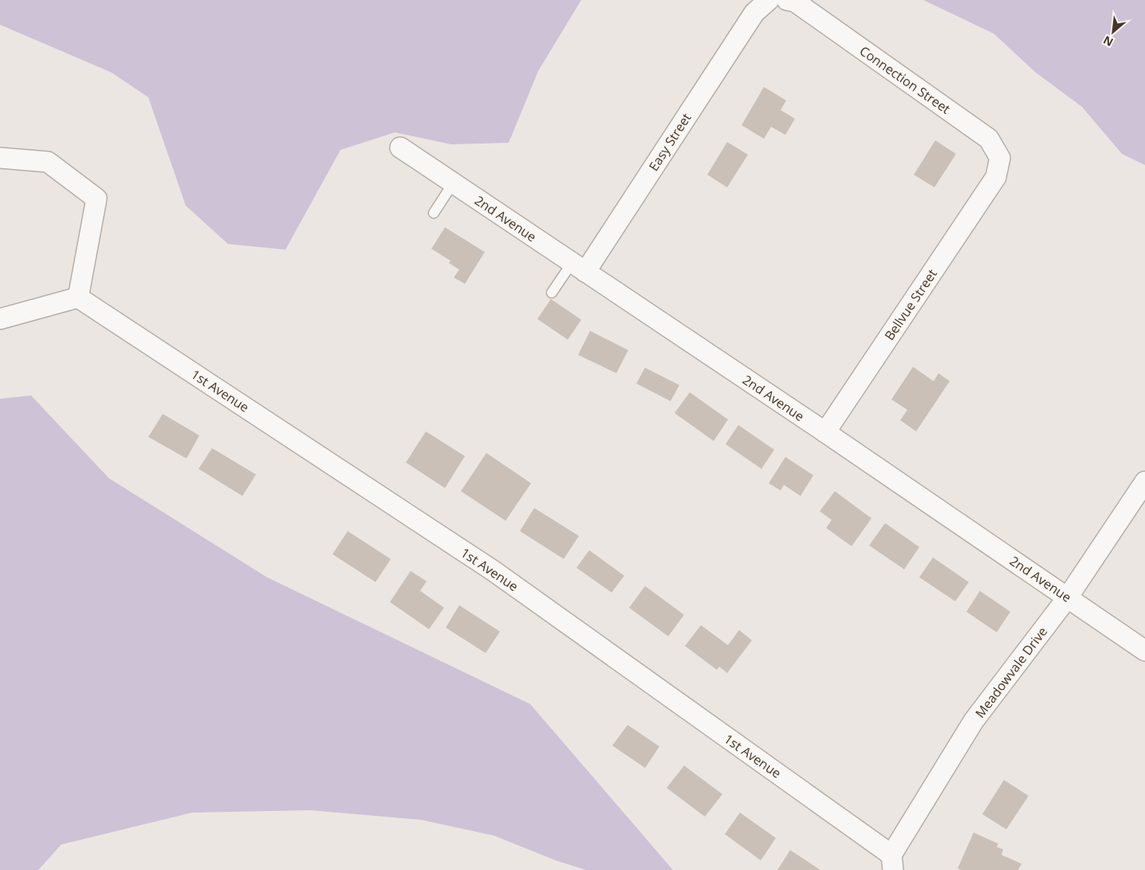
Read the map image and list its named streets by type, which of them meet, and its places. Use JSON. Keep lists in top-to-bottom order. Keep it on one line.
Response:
{"streets":{"street":["Connection Street","Easy Street","2nd Avenue","Bellvue Street","1st Avenue","Meadowvale Drive"]},"crossings":[["Connection Street","Bellvue Street"],["Easy Street","2nd Avenue"],["2nd Avenue","Bellvue Street"],["2nd Avenue","Meadowvale Drive"],["1st Avenue","Meadowvale Drive"]],"north":"bottom left"}
